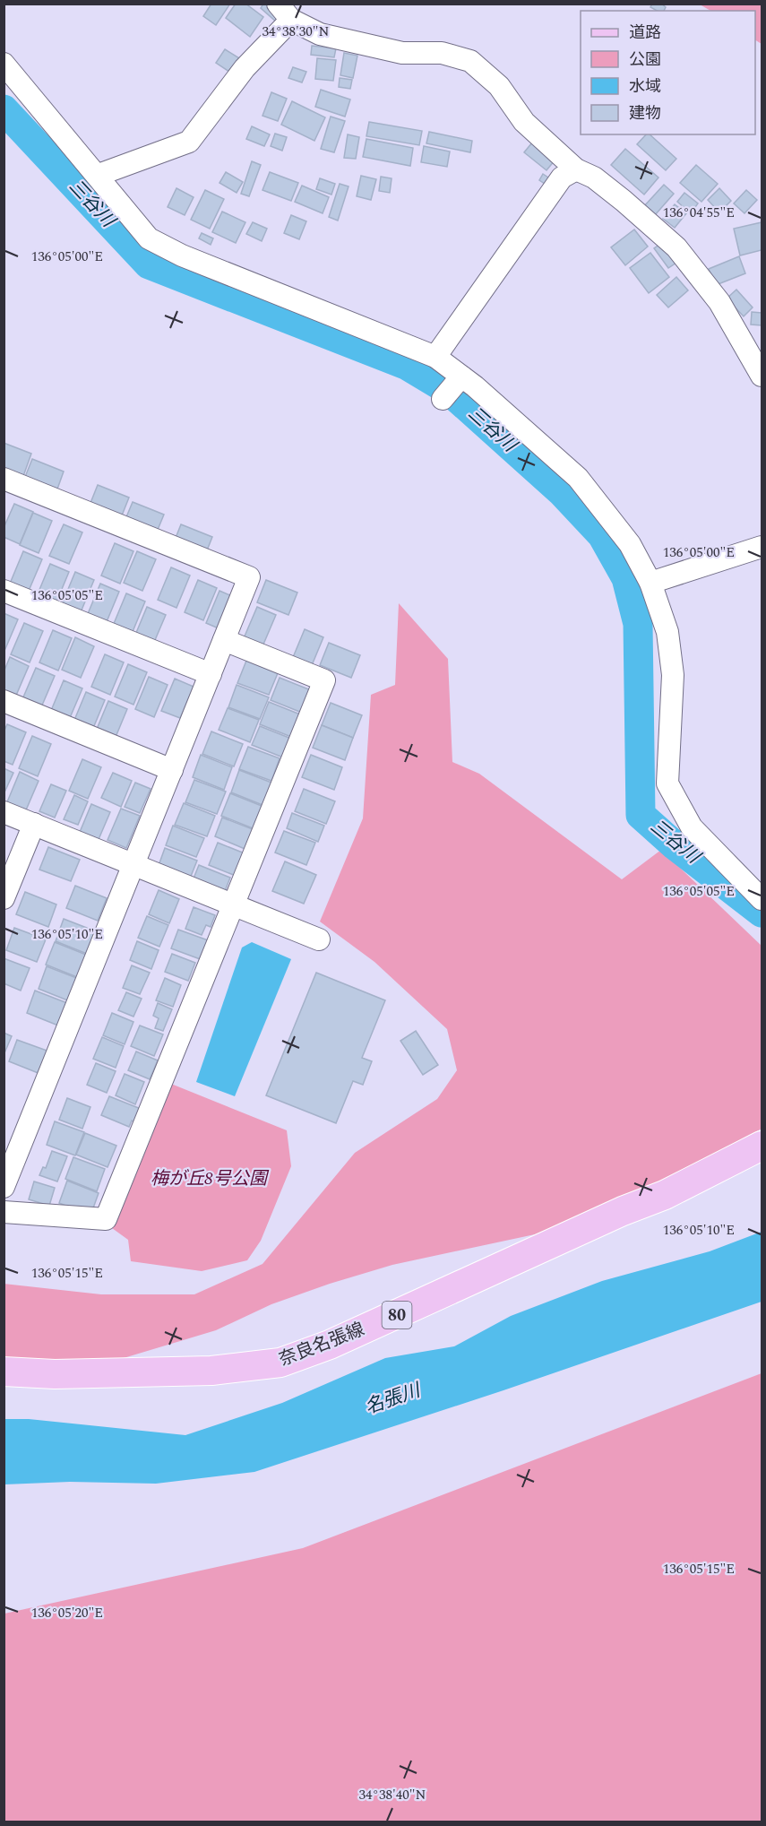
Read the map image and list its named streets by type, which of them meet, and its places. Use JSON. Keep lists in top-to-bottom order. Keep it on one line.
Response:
{"streets":{"main road":["80","奈良名張線"]},"water":["三谷川","名張川"],"parks":["梅が丘8号公園"],"legend":["道路","公園","水域","建物"],"coordinates":["34°38'30\"N","136°04'55\"E","136°05'00\"E","136°05'05\"E","136°05'10\"E","136°05'15\"E","136°05'20\"E","34°38'40\"N"]}
